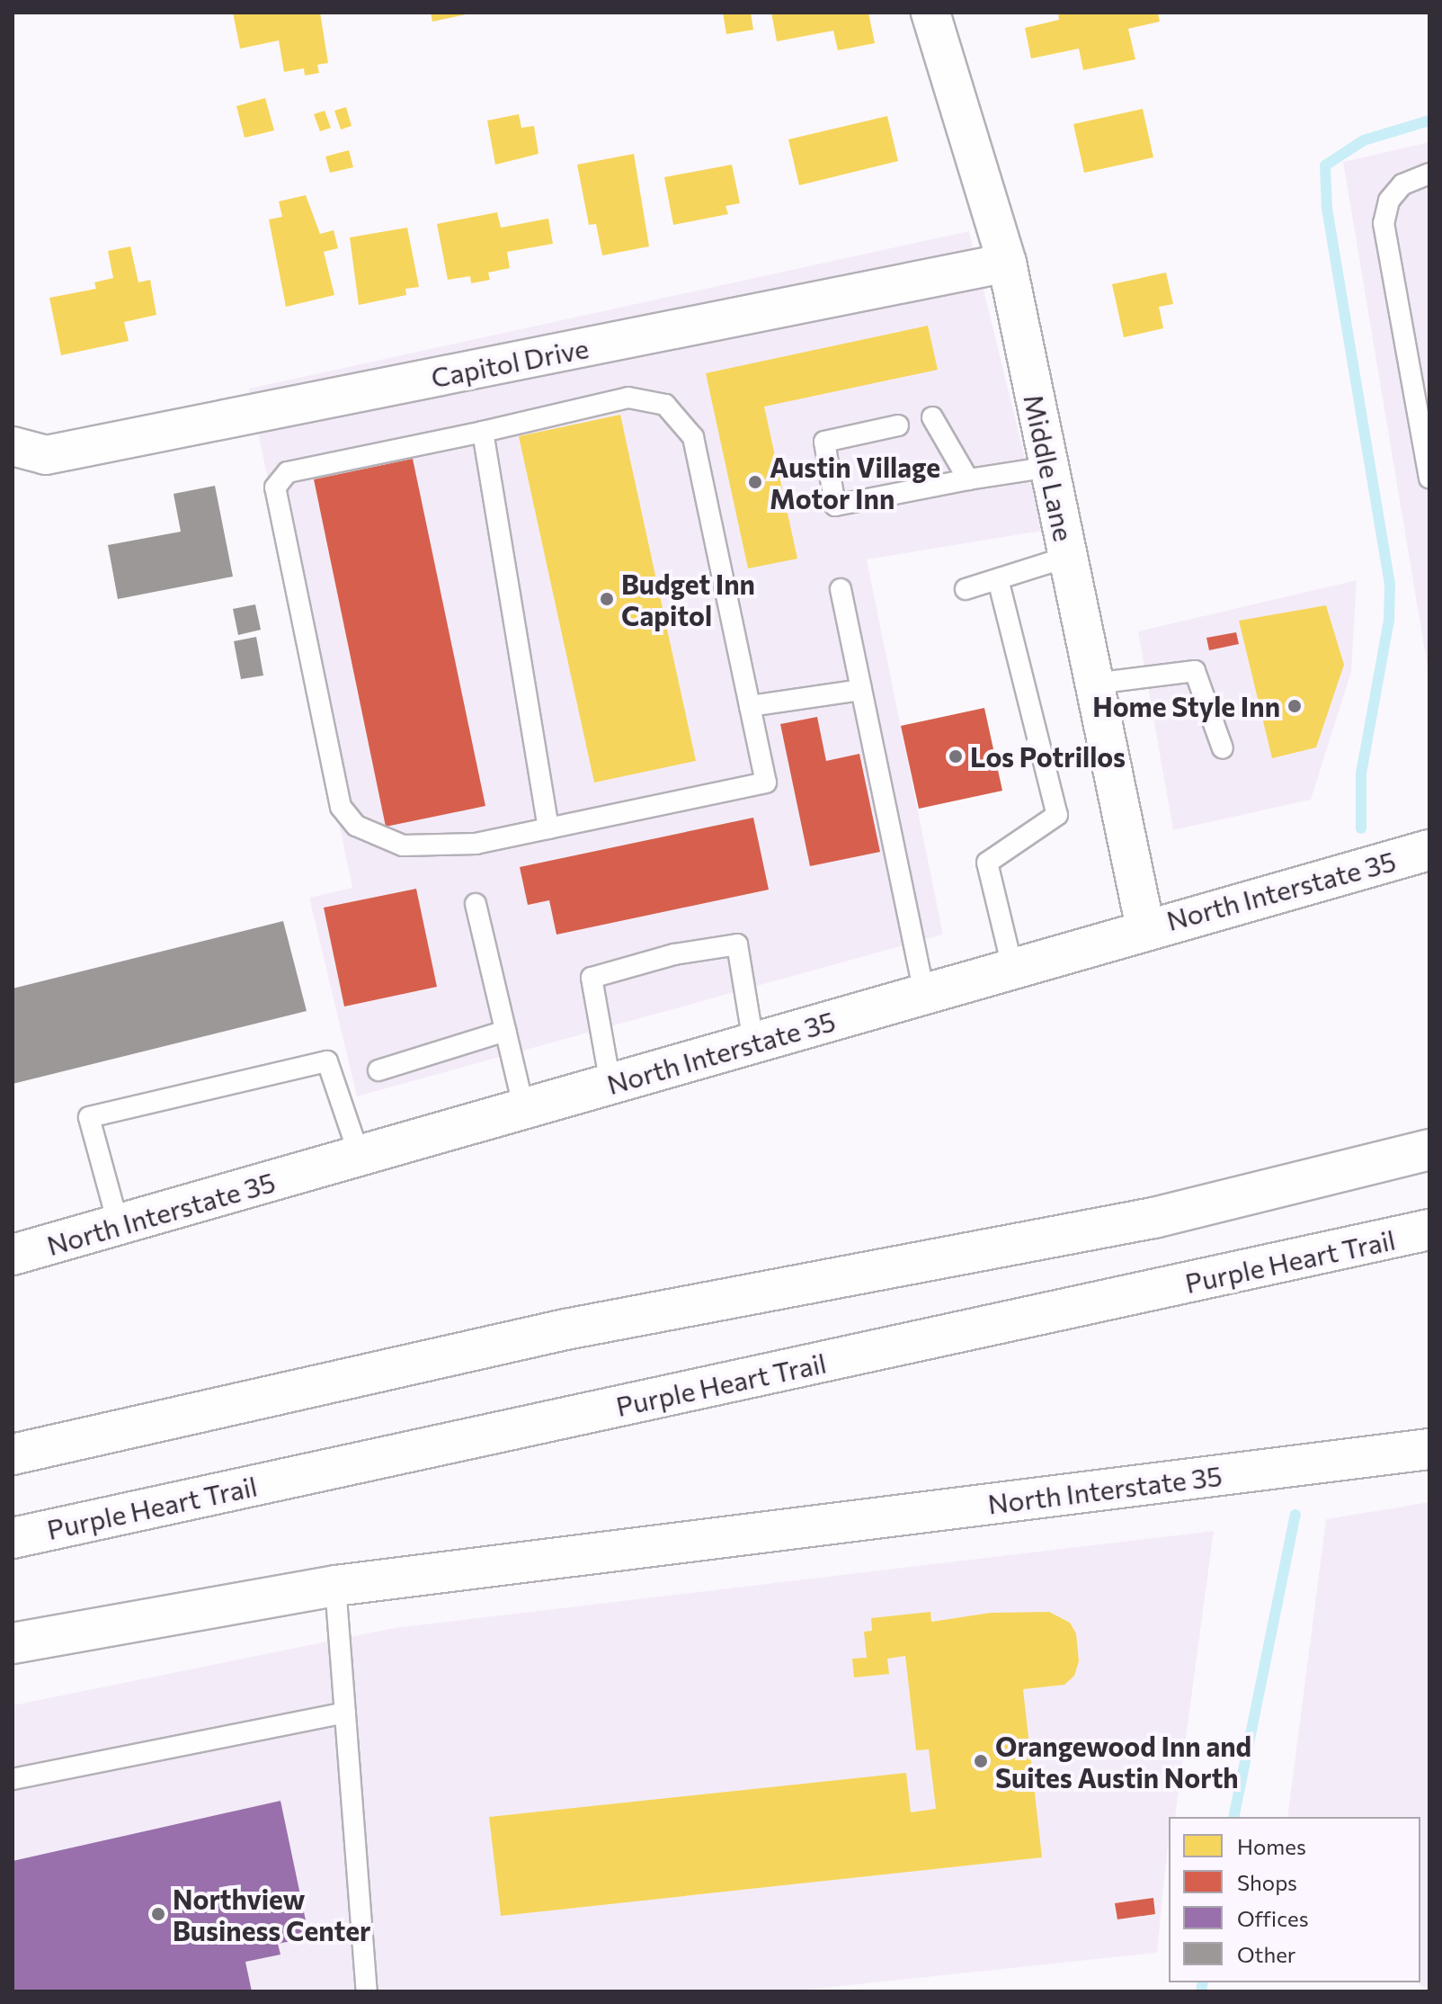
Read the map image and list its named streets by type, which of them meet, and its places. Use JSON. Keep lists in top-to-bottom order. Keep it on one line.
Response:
{"streets":{"main road":["North Interstate 35","Purple Heart Trail"],"street":["Capitol Drive","Middle Lane"]},"crossings":[["Capitol Drive","Middle Lane"],["Middle Lane","North Interstate 35"]],"places":["Austin Village Motor Inn","Budget Inn Capitol","Home Style Inn","Los Potrillos","Orangewood Inn and Suites Austin North","Northview Business Center"],"legend":["Homes","Shops","Offices","Other"]}
